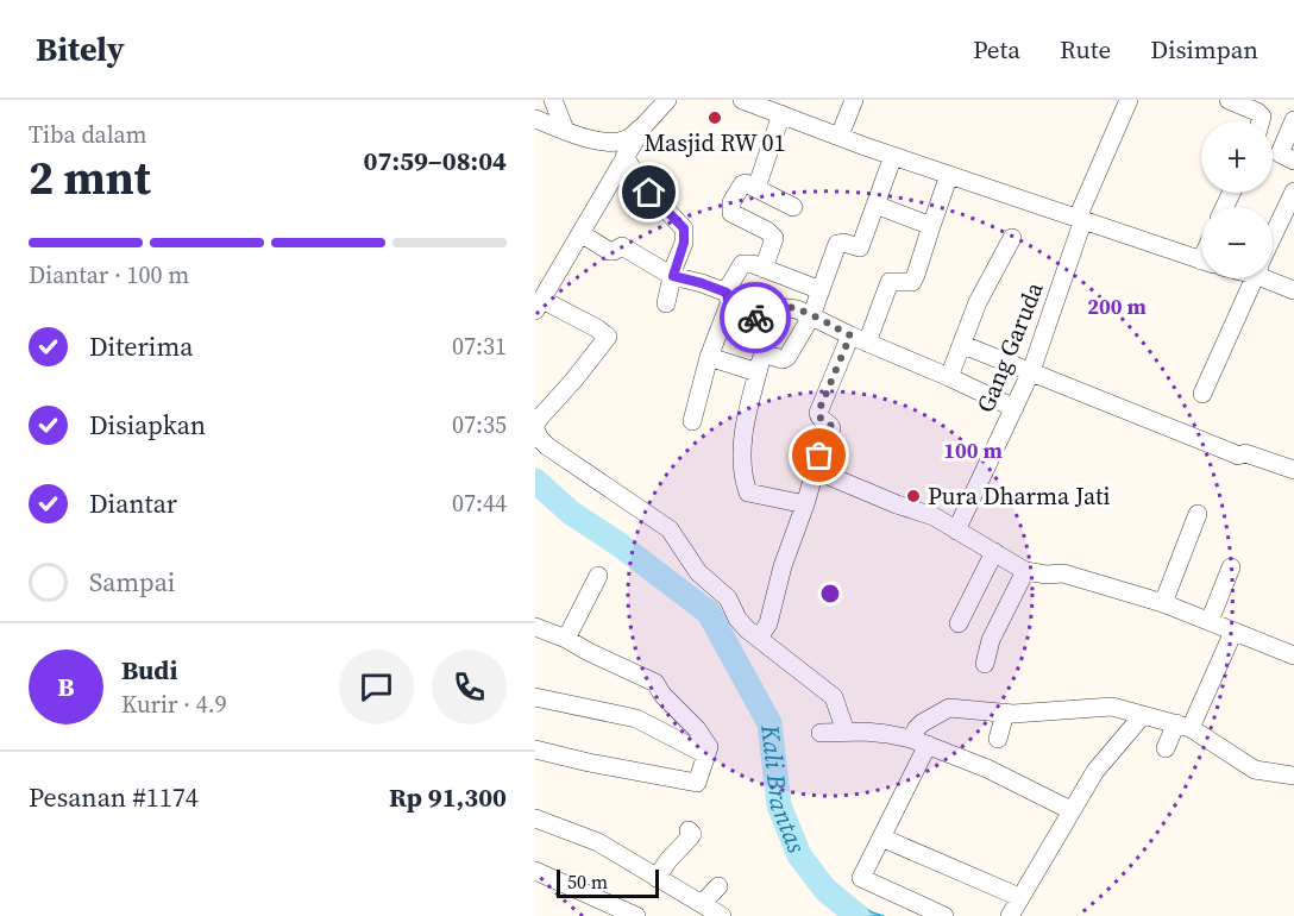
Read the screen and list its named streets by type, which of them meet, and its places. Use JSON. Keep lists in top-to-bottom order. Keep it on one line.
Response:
{"streets":{"street":["Gang Garuda"]},"water":["Kali Brantas"],"places":["Masjid RW 01","Pura Dharma Jati"],"scale_bar":"50 m","page":{"header":"Bitely","nav":["Peta","Rute","Disimpan"],"heading":["2 mnt","Tiba dalam","07:59–08:04"],"panel":["Budi","Kurir · 4.9","Pesanan #1174","Rp 91,300"],"map_buttons":["+","−"],"bar":"Diantar · 100 m","list":[["Diterima","07:31"],["Disiapkan","07:35"],["Diantar","07:44"],"Sampai"],"round":"B","scale":"50 m"},"rings":["200 m","100 m"]}
